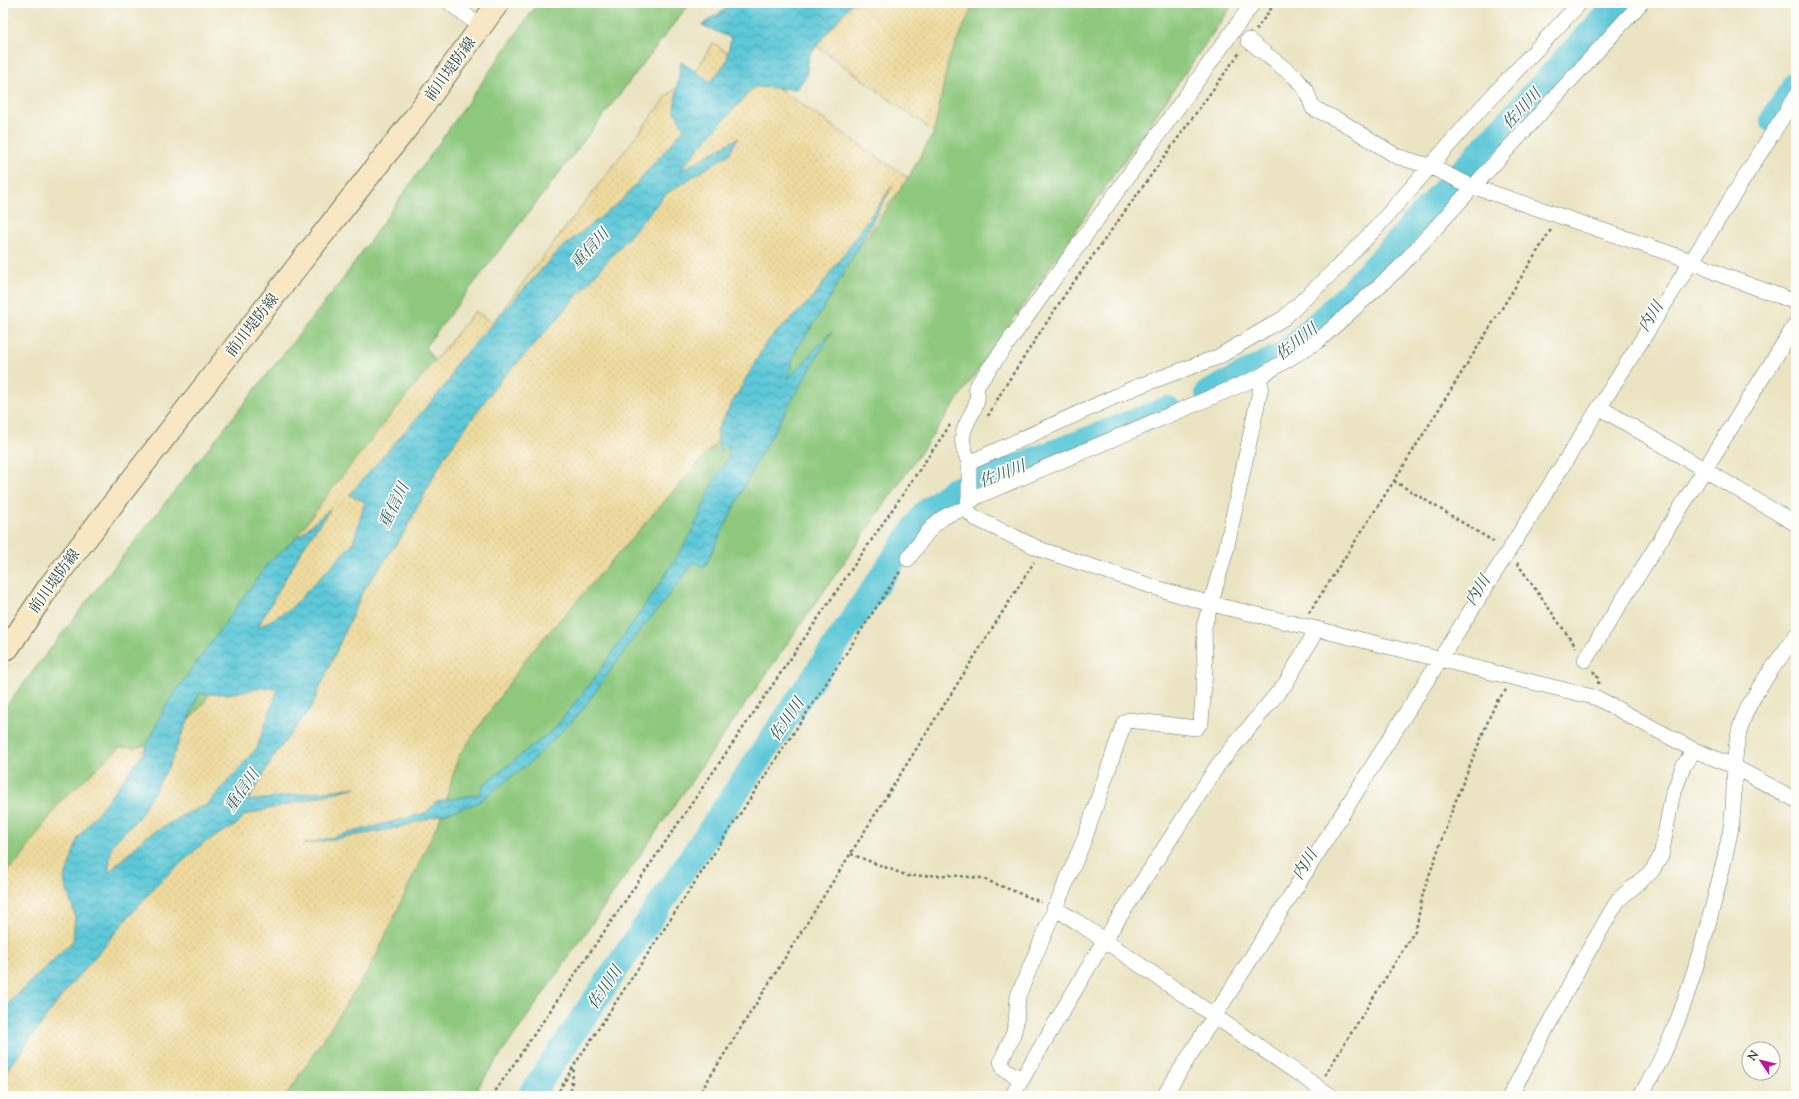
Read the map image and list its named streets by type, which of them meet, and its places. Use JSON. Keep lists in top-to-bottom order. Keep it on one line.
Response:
{"streets":{"street":["前川堤防線"]},"water":["佐川川","重信川","内川"],"north":"top left"}
